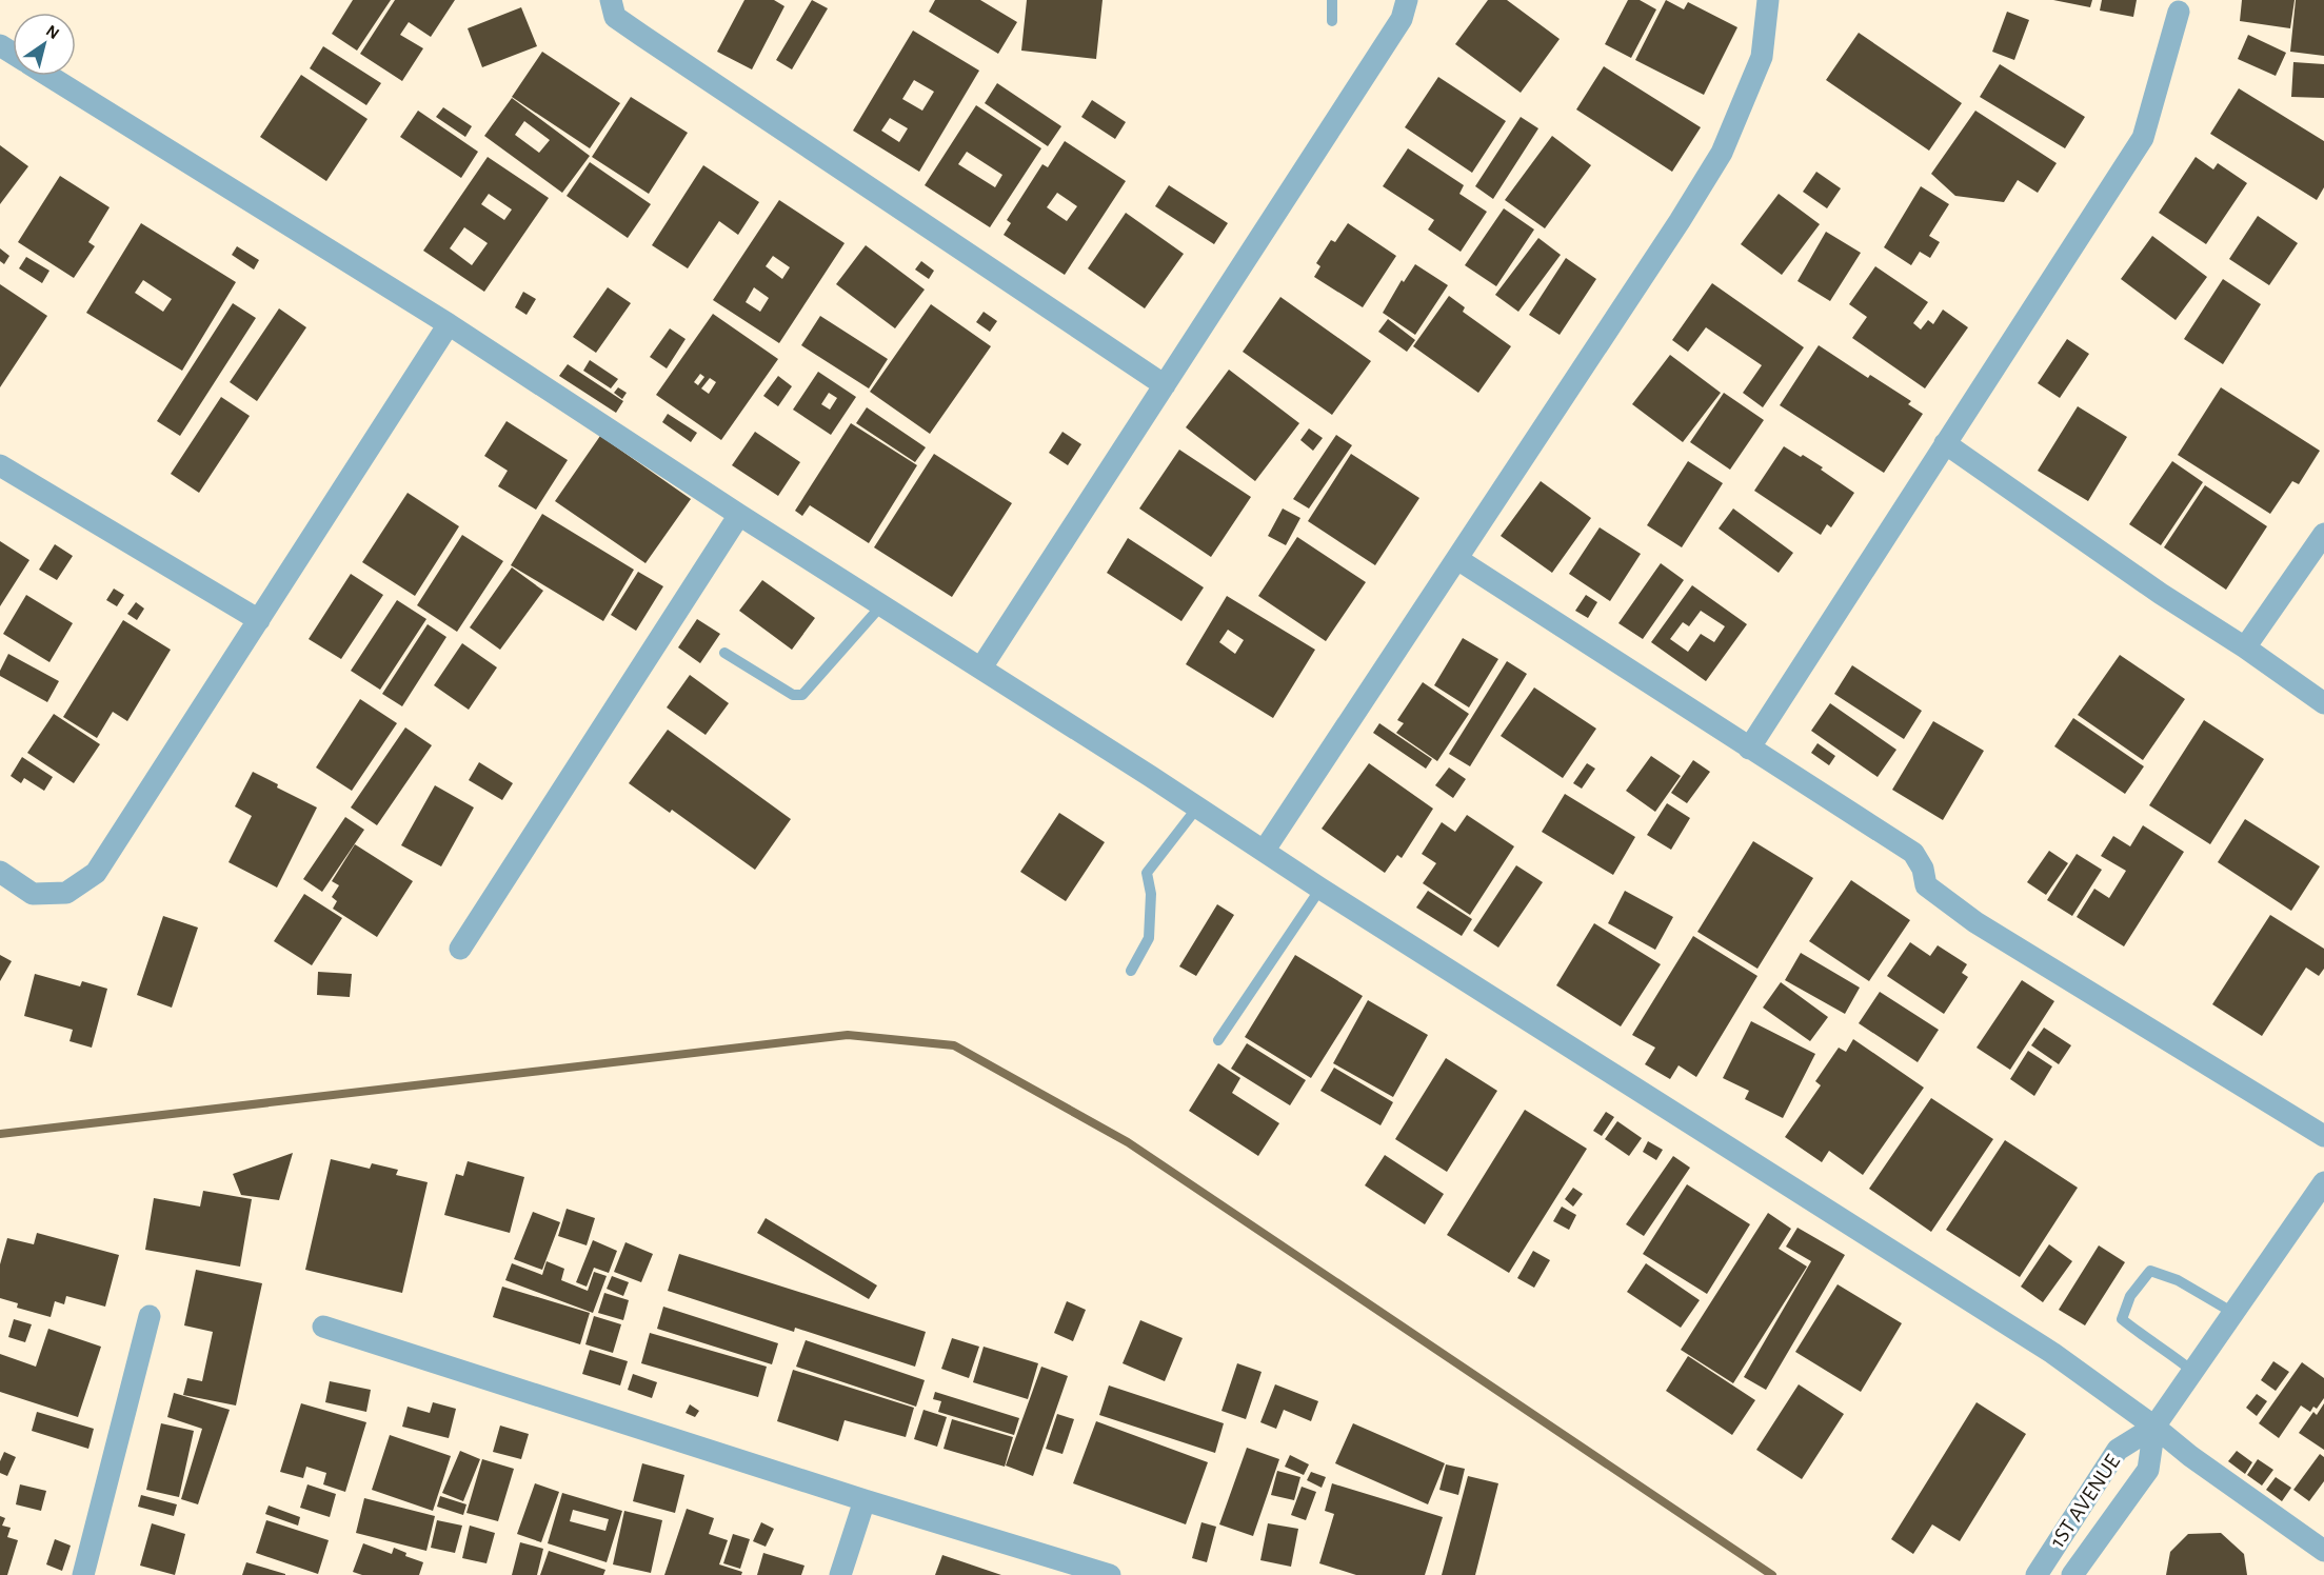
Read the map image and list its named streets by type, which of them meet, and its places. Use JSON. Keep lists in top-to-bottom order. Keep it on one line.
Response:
{"streets":{"street":["1ST AVENUE"]},"north":"top right"}
